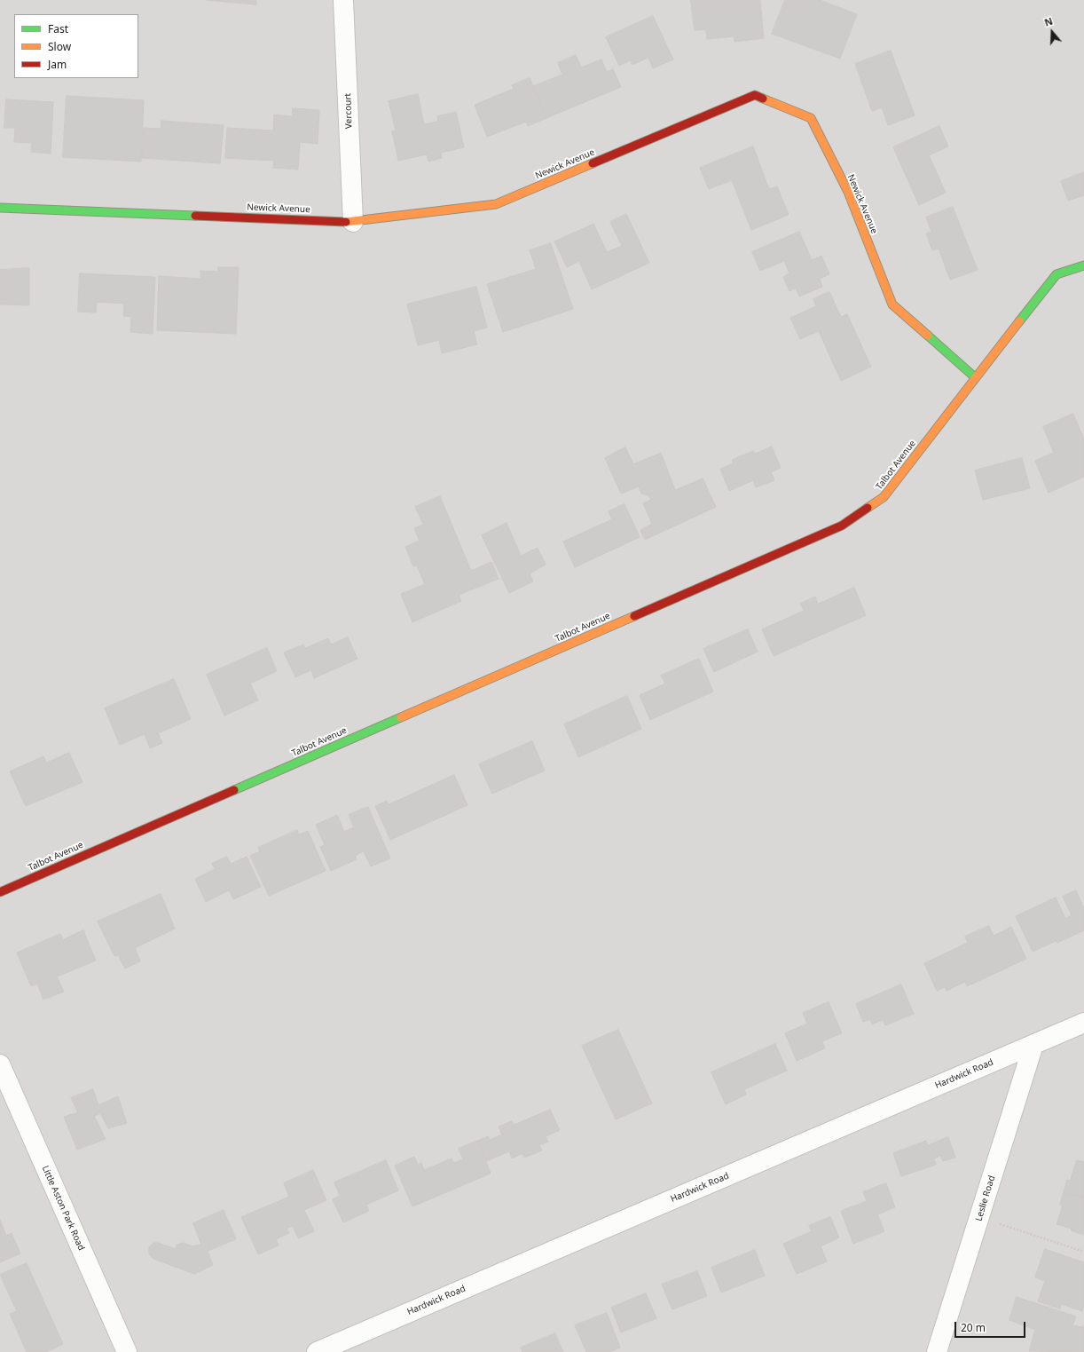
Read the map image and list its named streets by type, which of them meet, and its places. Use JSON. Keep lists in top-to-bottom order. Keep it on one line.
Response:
{"streets":{"street":["Vercourt","Newick Avenue","Talbot Avenue","Hardwick Road","Leslie Road","Little Aston Park Road"]},"crossings":[["Vercourt","Newick Avenue"],["Newick Avenue","Talbot Avenue"],["Hardwick Road","Leslie Road"]],"legend":["Fast","Slow","Jam"],"scale_bar":"20 m","north":"top"}
